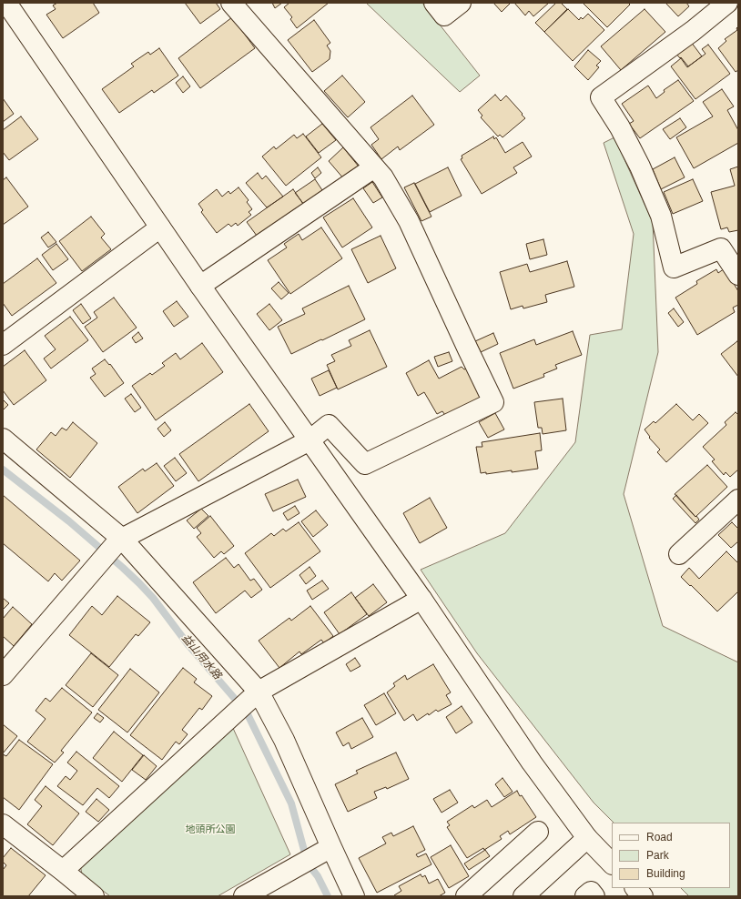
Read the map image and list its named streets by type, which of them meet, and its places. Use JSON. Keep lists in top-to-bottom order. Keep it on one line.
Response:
{"water":["益山用水路"],"parks":["地頭所公園"],"legend":["Road","Park","Building"]}
